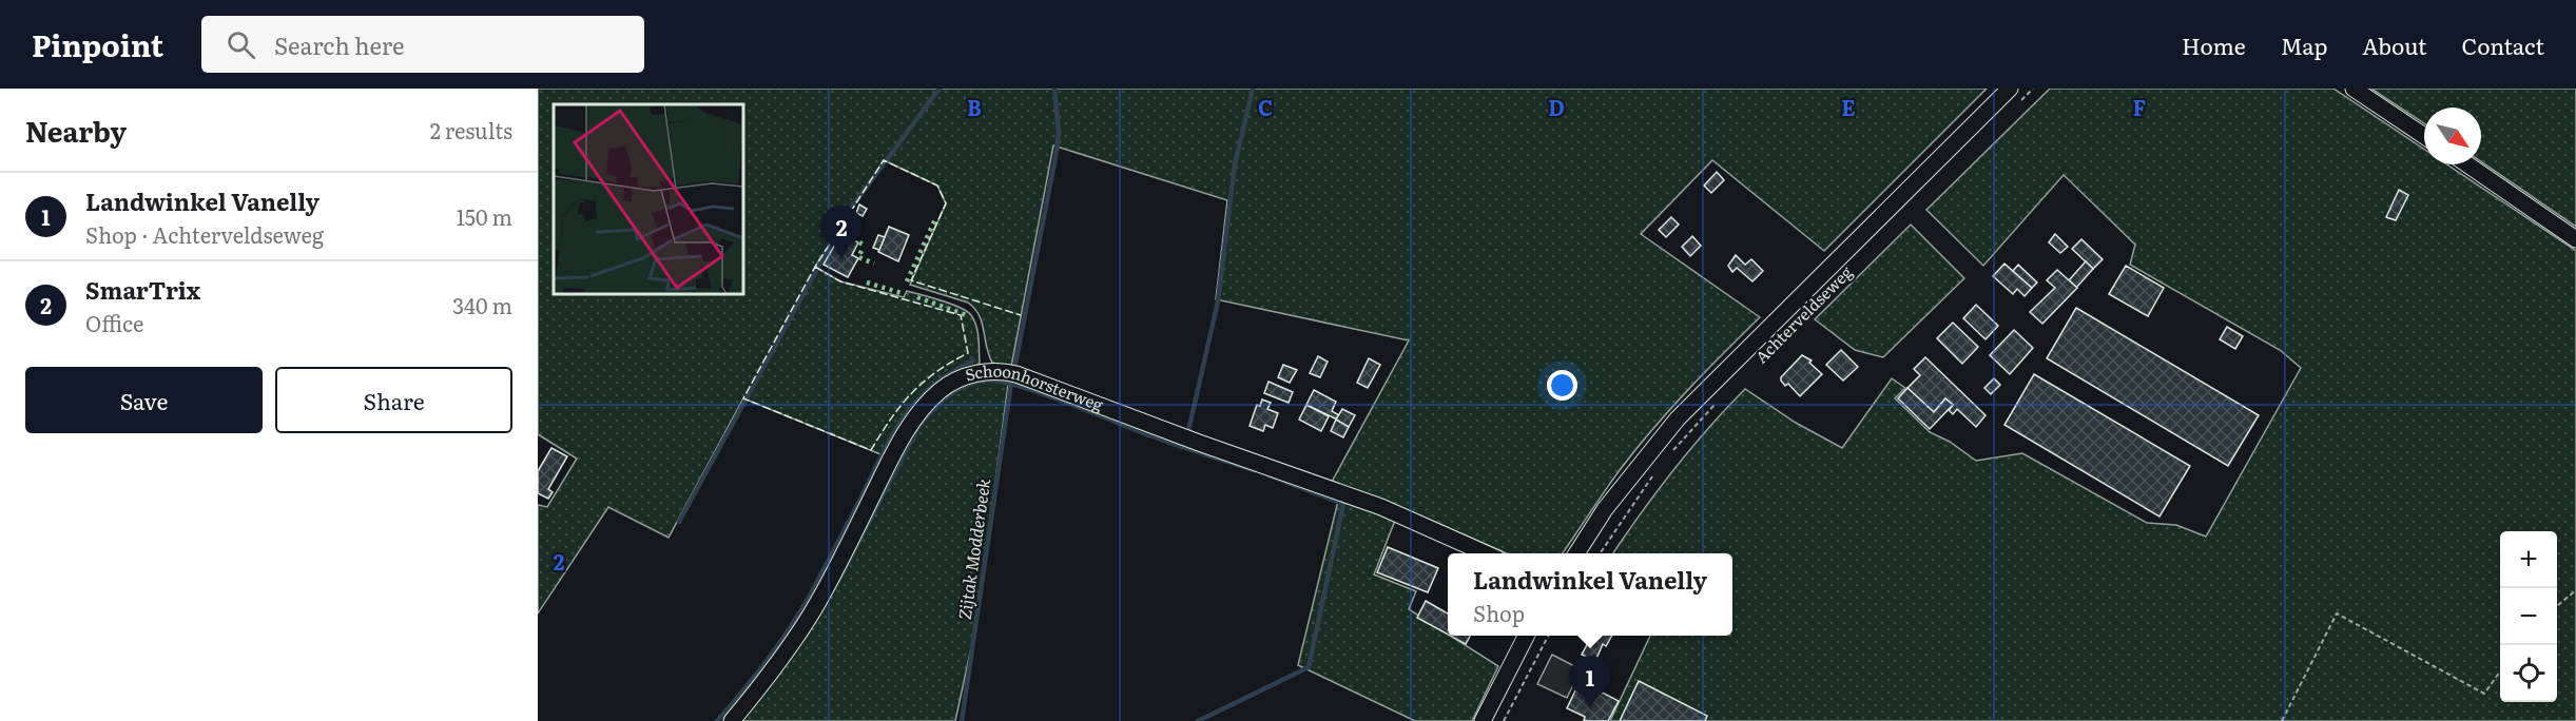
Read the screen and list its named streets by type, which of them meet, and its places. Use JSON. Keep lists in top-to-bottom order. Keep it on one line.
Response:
{"streets":{"street":["Achterveldseweg","Schoonhorsterweg"]},"water":["Zijtak Modderbeek"],"north":"bottom right","page":{"header":"Pinpoint","search":"Search here","nav":["Home","Map","About","Contact"],"heading":["Nearby","2 results"],"list":[{"mark":"1","name":"Landwinkel Vanelly","note":"Shop · Achterveldseweg","value":"150 m"},{"mark":"2","name":"SmarTrix","note":"Office","value":"340 m"}],"pins":["2","1"],"buttons":["Save","Share"],"map_buttons":["+","−"],"popup":["Landwinkel Vanelly","Shop"]},"grid":{"columns":["B","C","D","E","F"],"rows":["2"]}}
